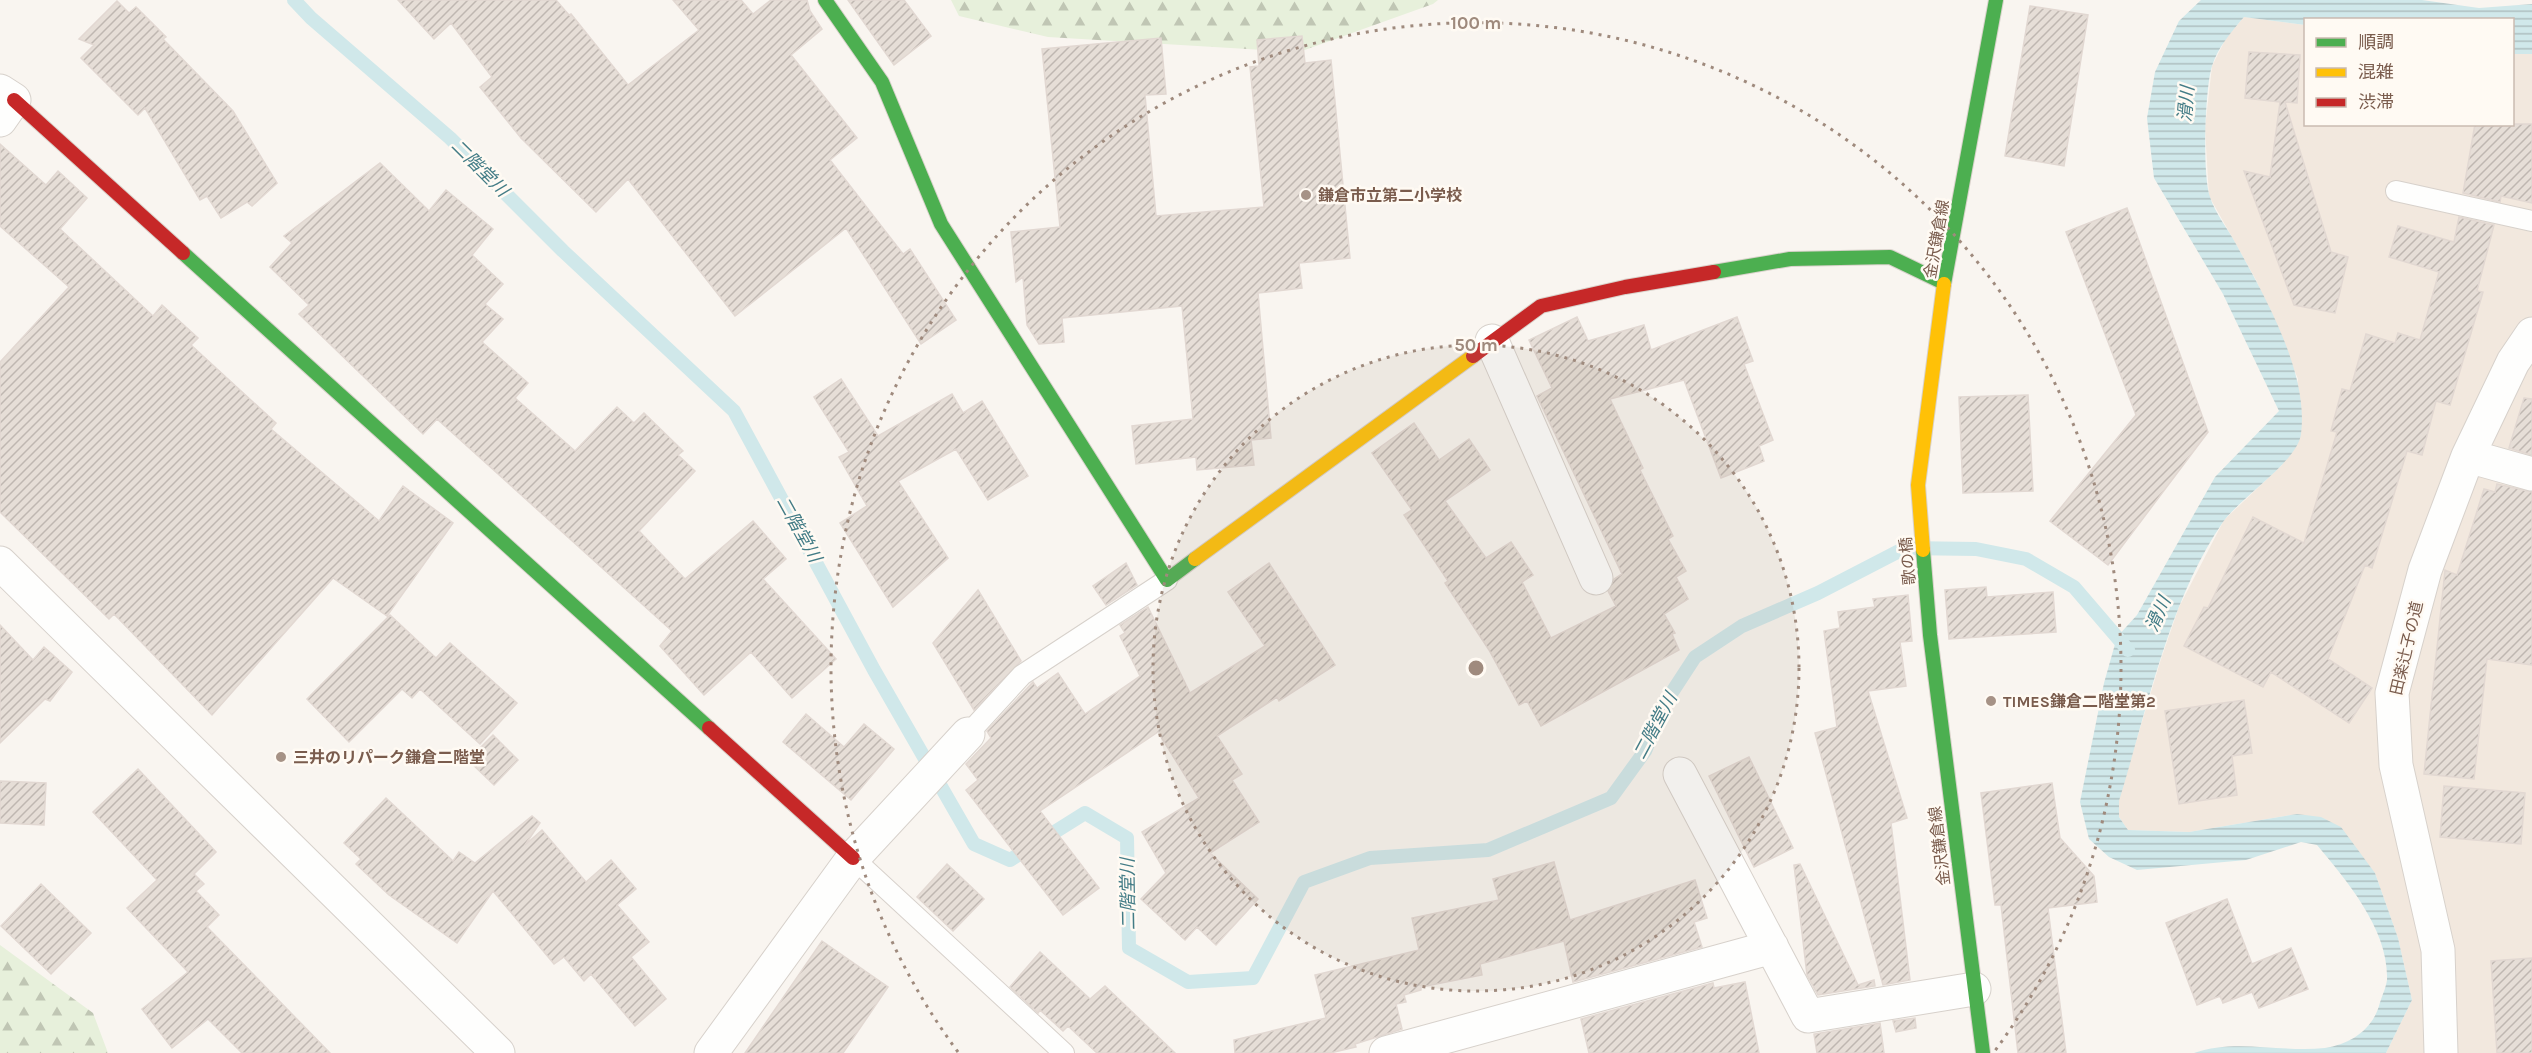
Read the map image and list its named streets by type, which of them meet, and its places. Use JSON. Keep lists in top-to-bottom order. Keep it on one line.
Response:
{"streets":{"street":["金沢鎌倉線","歌の橋","田楽辻子の道"]},"crossings":[["金沢鎌倉線","歌の橋"]],"water":["滑川","二階堂川"],"places":["鎌倉市立第二小学校","TIMES鎌倉二階堂第2","三井のリパーク鎌倉二階堂"],"legend":["順調","混雑","渋滞"],"rings":["100 m","50 m"]}
